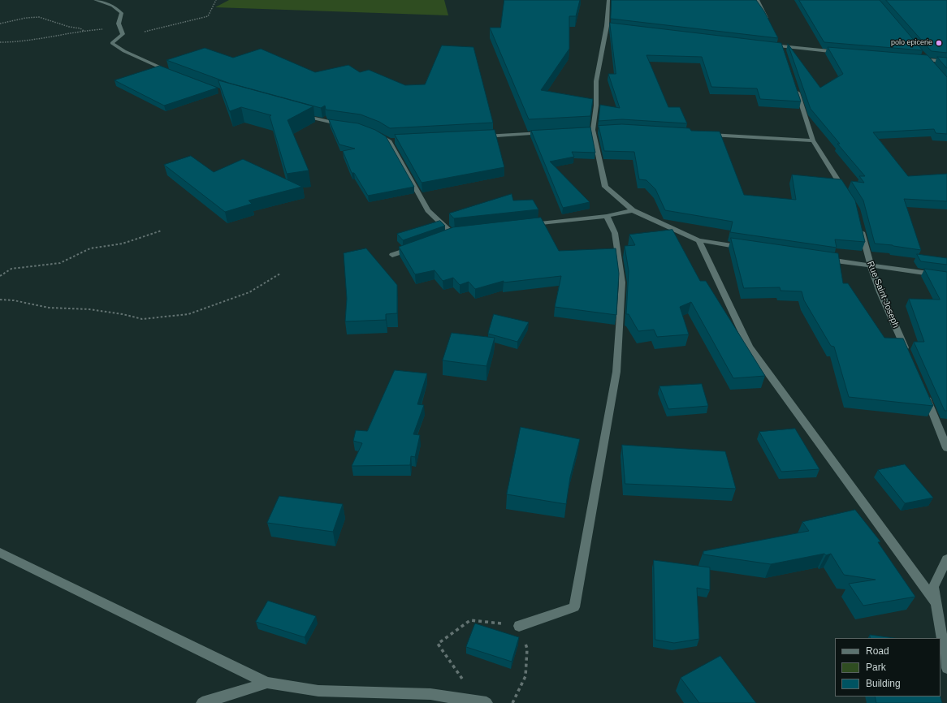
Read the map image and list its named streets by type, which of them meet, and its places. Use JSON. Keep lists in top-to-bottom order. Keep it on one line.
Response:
{"streets":{"street":["Rue Saint-Joseph"]},"places":["polo epicerie"],"legend":["Road","Park","Building"]}
